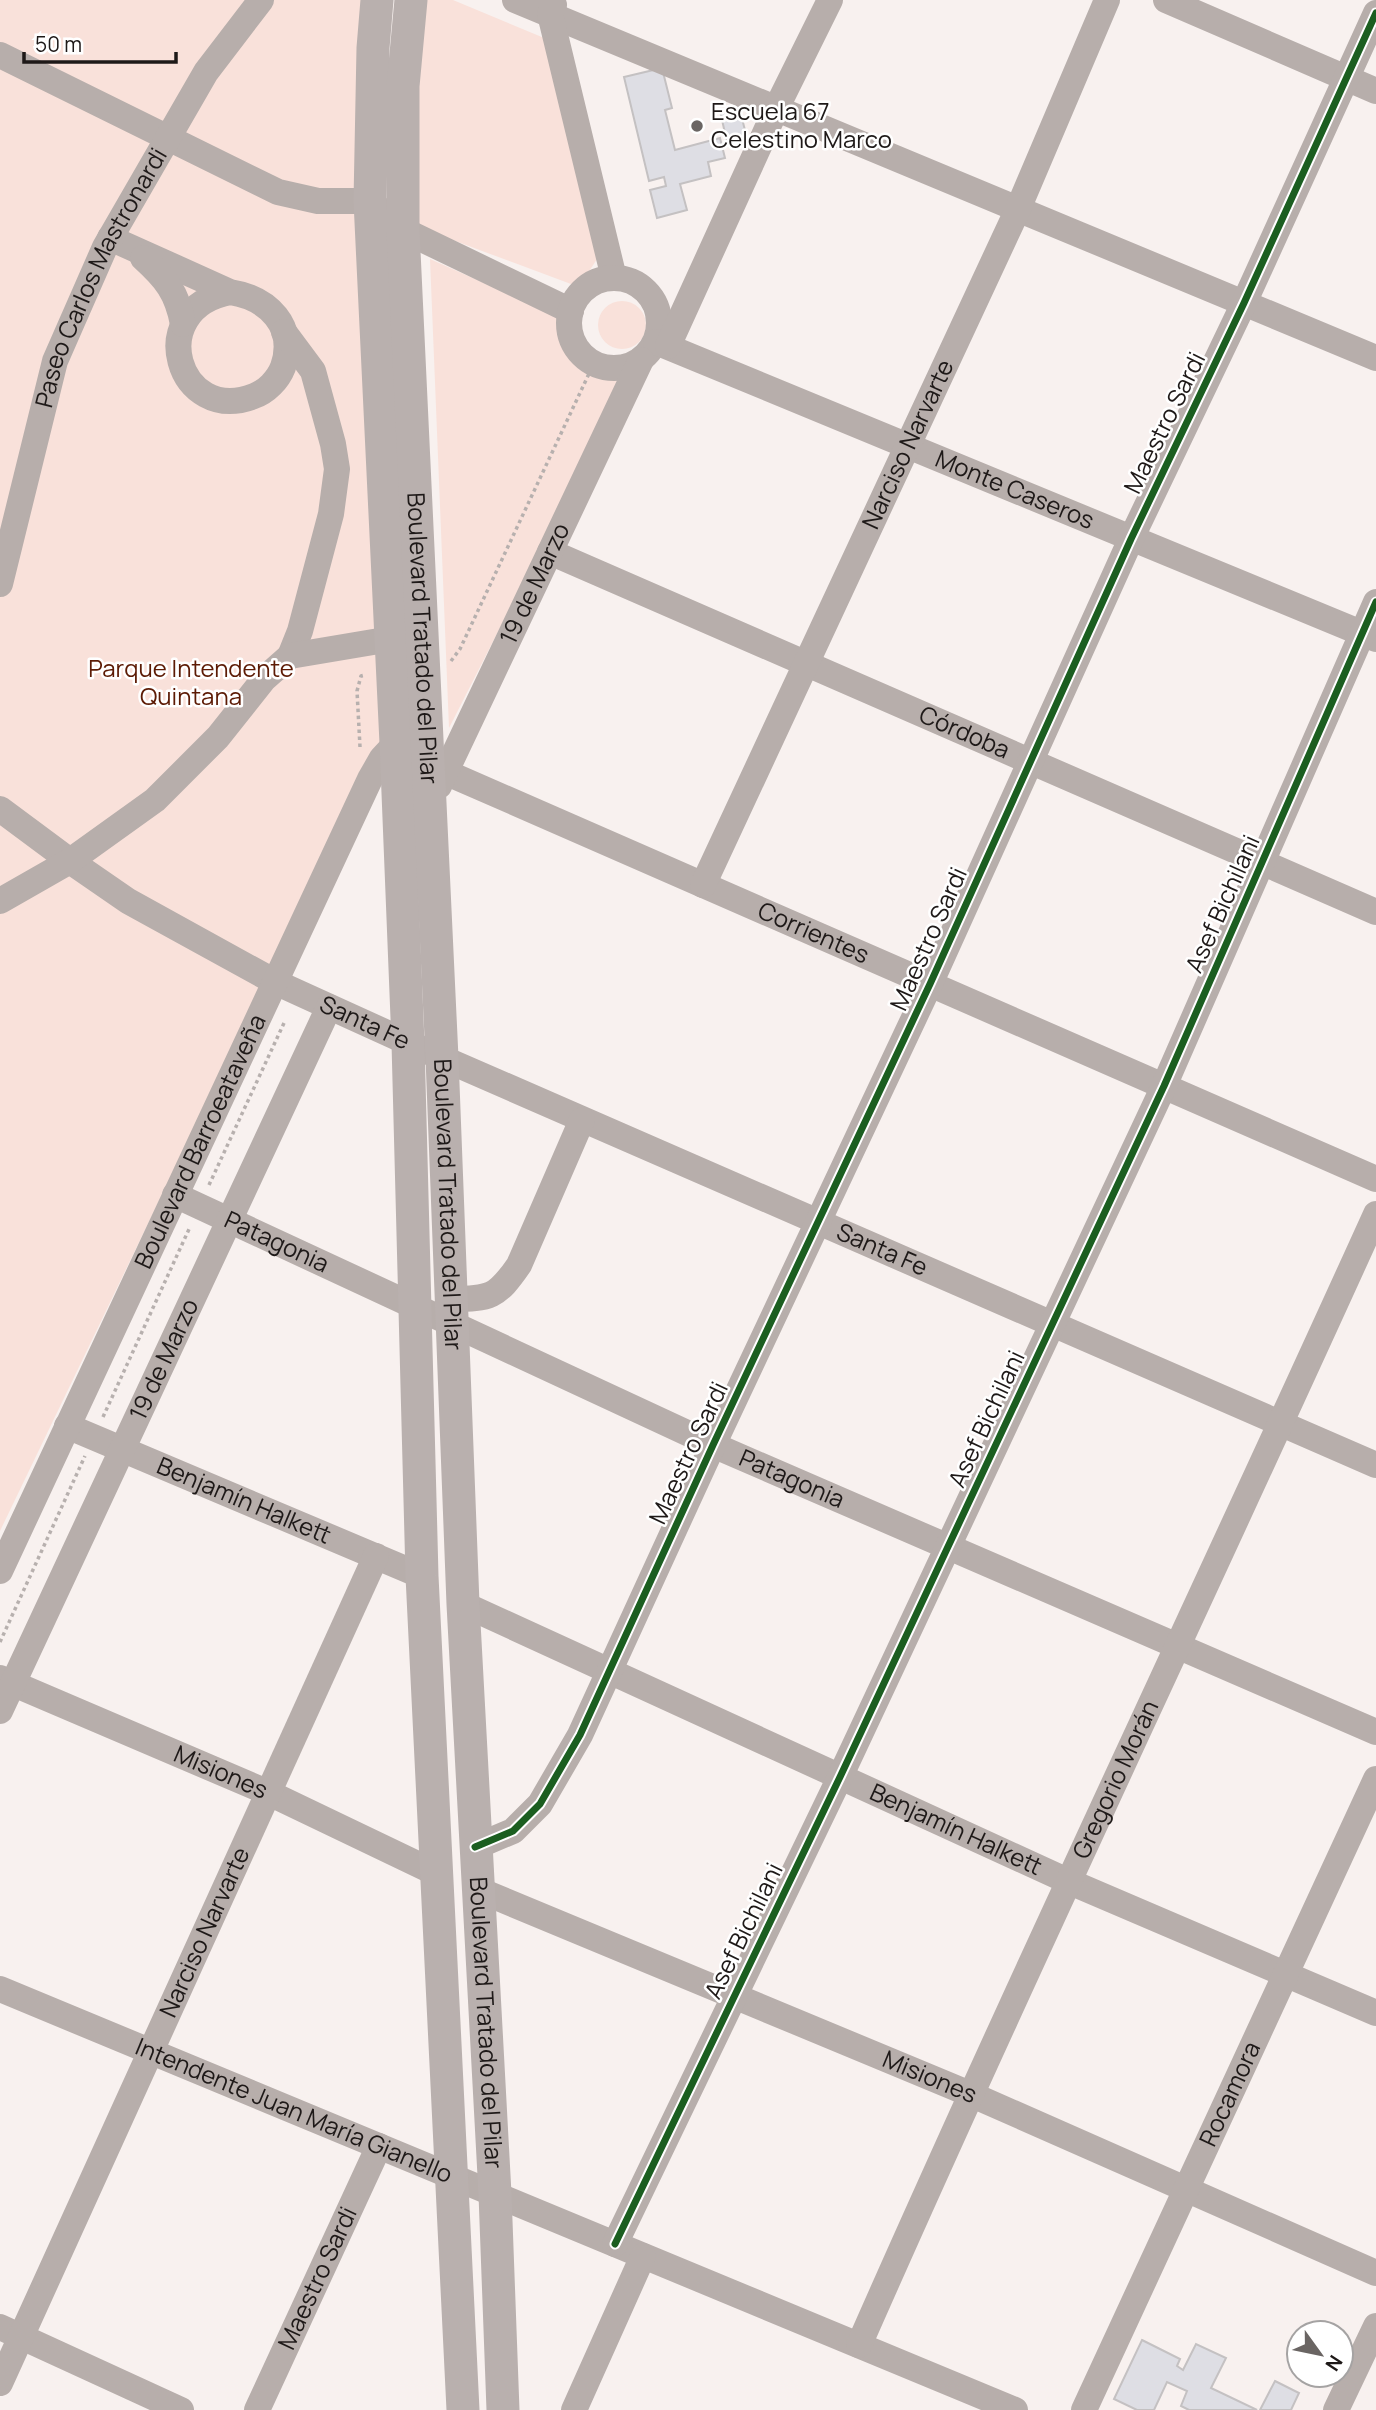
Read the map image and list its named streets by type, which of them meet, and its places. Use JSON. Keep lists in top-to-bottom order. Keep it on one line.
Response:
{"streets":{"main road":["Boulevard Tratado del Pilar"],"street":["Paseo Carlos Mastronardi","Maestro Sardi","Narciso Narvarte","Monte Caseros","19 de Marzo","Córdoba","Asef Bichilani","Corrientes","Santa Fe","Boulevard Barroeataveña","Patagonia","Benjamín Halkett","Misiones","Gregorio Morán","Rocamora","Intendente Juan María Gianello"]},"crossings":[["Maestro Sardi","Monte Caseros"],["Maestro Sardi","Boulevard Tratado del Pilar"],["Maestro Sardi","Córdoba"],["Maestro Sardi","Corrientes"],["Maestro Sardi","Santa Fe"],["Maestro Sardi","Patagonia"],["Maestro Sardi","Benjamín Halkett"],["Maestro Sardi","Intendente Juan María Gianello"],["Narciso Narvarte","Monte Caseros"],["Narciso Narvarte","Córdoba"],["Narciso Narvarte","Corrientes"],["Narciso Narvarte","Benjamín Halkett"],["Narciso Narvarte","Misiones"],["Narciso Narvarte","Intendente Juan María Gianello"],["Monte Caseros","19 de Marzo"],["Monte Caseros","Asef Bichilani"],["19 de Marzo","Boulevard Tratado del Pilar"],["19 de Marzo","Córdoba"],["19 de Marzo","Corrientes"],["19 de Marzo","Santa Fe"],["19 de Marzo","Patagonia"],["19 de Marzo","Benjamín Halkett"],["19 de Marzo","Misiones"],["Boulevard Tratado del Pilar","Santa Fe"],["Boulevard Tratado del Pilar","Boulevard Barroeataveña"],["Boulevard Tratado del Pilar","Patagonia"],["Boulevard Tratado del Pilar","Benjamín Halkett"],["Boulevard Tratado del Pilar","Misiones"],["Boulevard Tratado del Pilar","Intendente Juan María Gianello"],["Córdoba","Asef Bichilani"],["Asef Bichilani","Corrientes"],["Asef Bichilani","Santa Fe"],["Asef Bichilani","Patagonia"],["Asef Bichilani","Benjamín Halkett"],["Asef Bichilani","Misiones"],["Asef Bichilani","Intendente Juan María Gianello"],["Santa Fe","Boulevard Barroeataveña"],["Santa Fe","Gregorio Morán"],["Boulevard Barroeataveña","Patagonia"],["Boulevard Barroeataveña","Benjamín Halkett"],["Patagonia","Gregorio Morán"],["Benjamín Halkett","Gregorio Morán"],["Benjamín Halkett","Rocamora"],["Misiones","Gregorio Morán"],["Misiones","Rocamora"],["Gregorio Morán","Intendente Juan María Gianello"]],"parks":["Parque Intendente Quintana"],"places":["Escuela 67 Celestino Marco"],"scale_bar":"50 m","north":"bottom right"}
